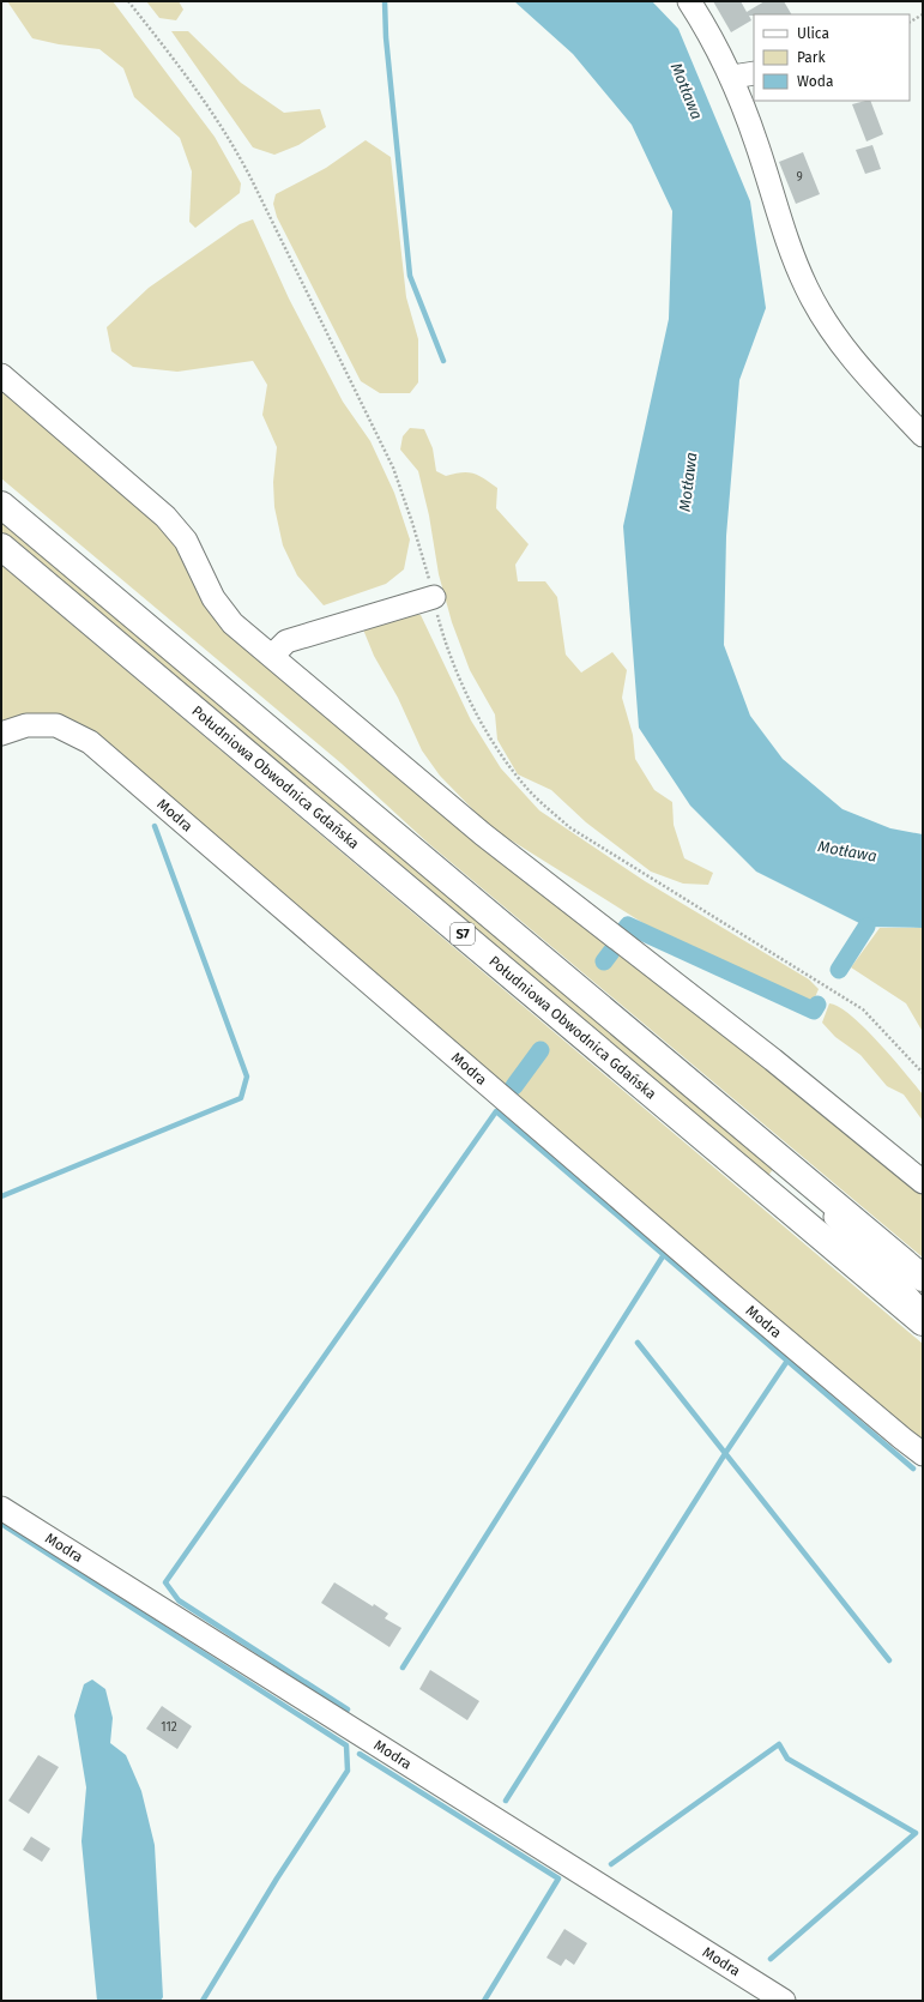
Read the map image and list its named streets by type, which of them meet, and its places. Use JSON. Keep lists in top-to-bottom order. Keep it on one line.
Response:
{"streets":{"highway":["Południowa Obwodnica Gdańska","S7"],"street":["Modra"]},"water":["Motława"],"house_numbers":["9","112"],"legend":["Ulica","Park","Woda"]}
